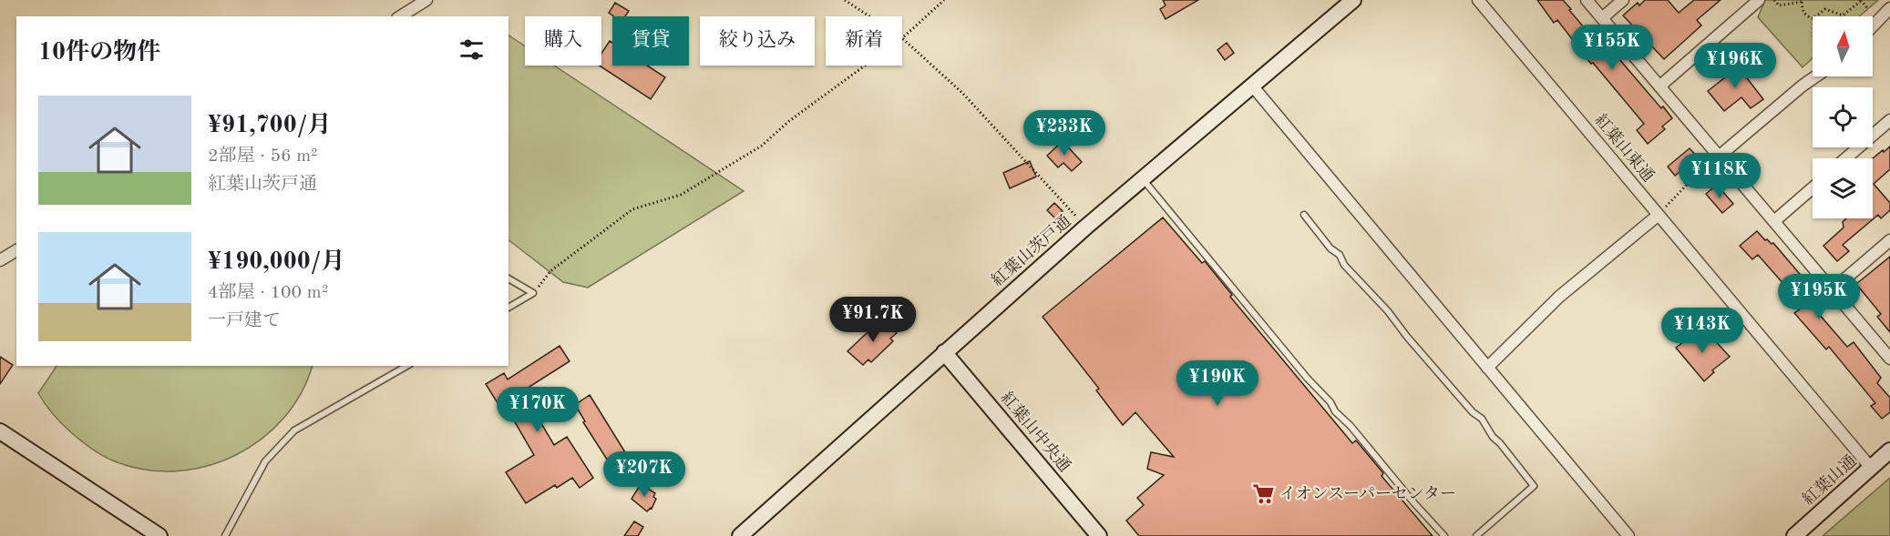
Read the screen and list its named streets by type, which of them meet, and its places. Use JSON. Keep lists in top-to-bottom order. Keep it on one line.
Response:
{"streets":{"street":["紅葉山東通","紅葉山茨戸通","紅葉山中央通","紅葉山通"]},"crossings":[["紅葉山東通","紅葉山通"],["紅葉山茨戸通","紅葉山中央通"]],"places":{"supermarket":["イオンスーパーセンター"]},"north":"top","page":{"chip":["購入","賃貸","絞り込み","新着"],"heading":"10件の物件","price":["¥155K","¥196K","¥233K","¥118K","¥195K","¥91.7K","¥143K","¥190K","¥170K","¥207K"],"list":[{"name":"¥91,700/月","note":"2部屋 · 56 m² · 紅葉山茨戸通"},{"name":"¥190,000/月","note":"4部屋 · 100 m² · 一戸建て"}]}}
